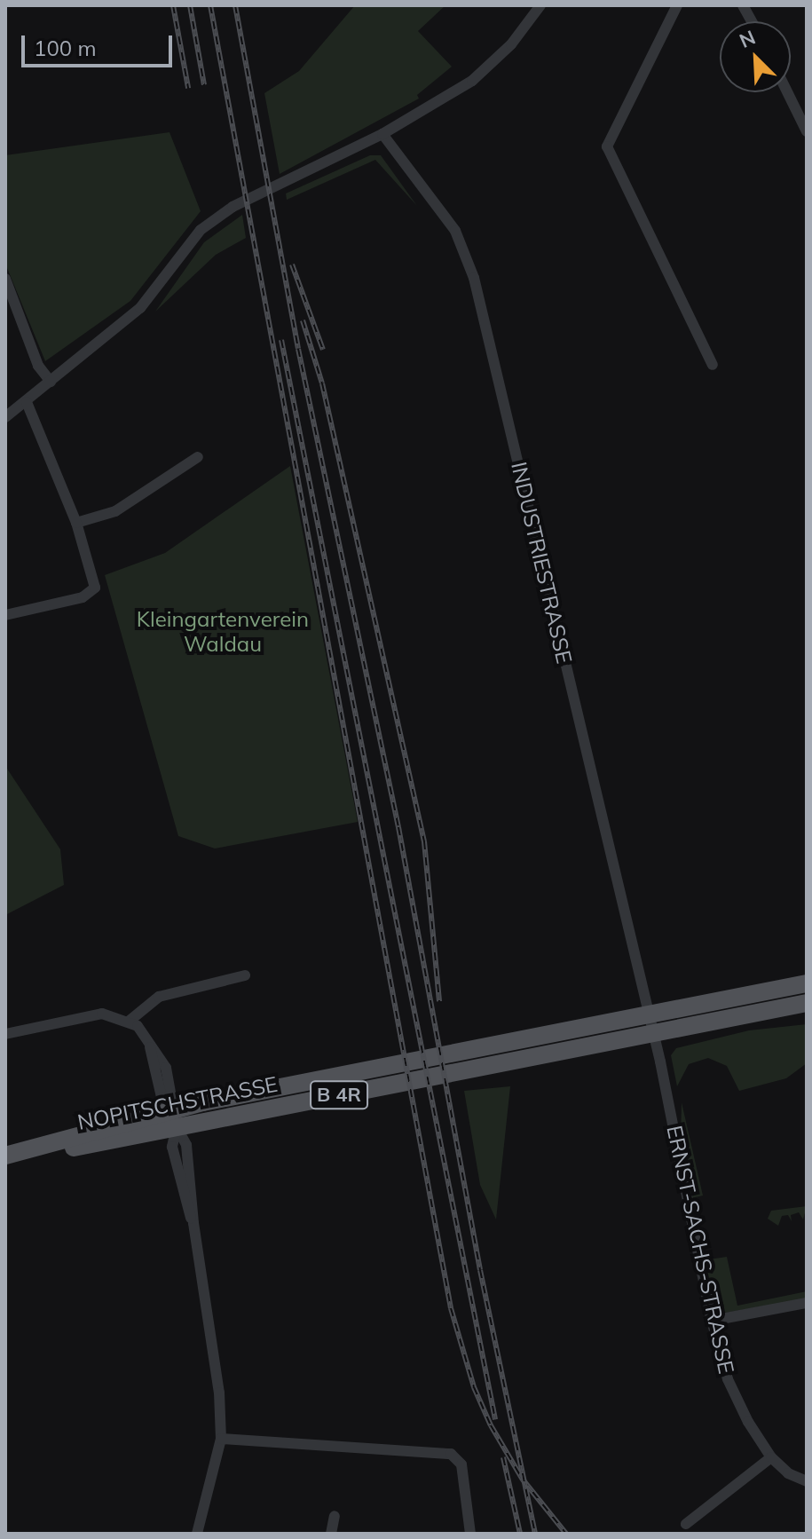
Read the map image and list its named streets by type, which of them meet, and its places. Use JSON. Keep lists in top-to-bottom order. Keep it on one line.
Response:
{"streets":{"main road":["B 4R","NOPITSCHSTRASSE"],"street":["INDUSTRIESTRASSE","ERNST-SACHS-STRASSE"]},"crossings":[["INDUSTRIESTRASSE","NOPITSCHSTRASSE"],["INDUSTRIESTRASSE","ERNST-SACHS-STRASSE"],["NOPITSCHSTRASSE","ERNST-SACHS-STRASSE"]],"parks":["Kleingartenverein Waldau"],"scale_bar":"100 m","north":"top left"}
